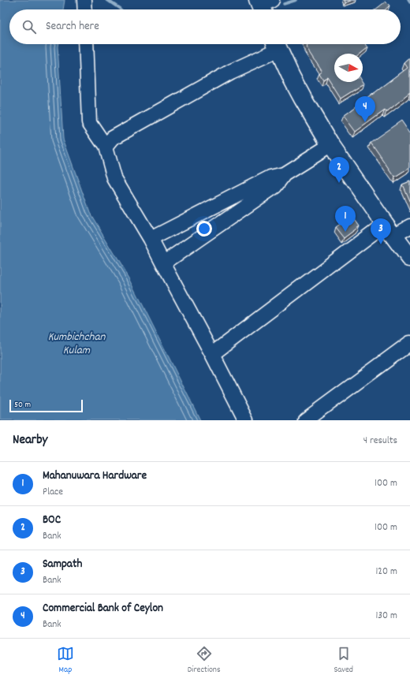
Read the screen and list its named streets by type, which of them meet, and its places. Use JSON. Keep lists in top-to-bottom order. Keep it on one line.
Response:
{"water":["Kumbichchan Kulam"],"scale_bar":"50 m","north":"right","page":{"search":"Search here","pins":["4","2","1","3"],"scale":"50 m","heading":["Nearby","4 results"],"list":[{"mark":"1","name":"Mahanuwara Hardware","note":"Place","value":"100 m"},{"mark":"2","name":"BOC","note":"Bank","value":"100 m"},{"mark":"3","name":"Sampath","note":"Bank","value":"120 m"},{"mark":"4","name":"Commercial Bank of Ceylon","note":"Bank","value":"130 m"}],"nav":["Map","Directions","Saved"]}}
